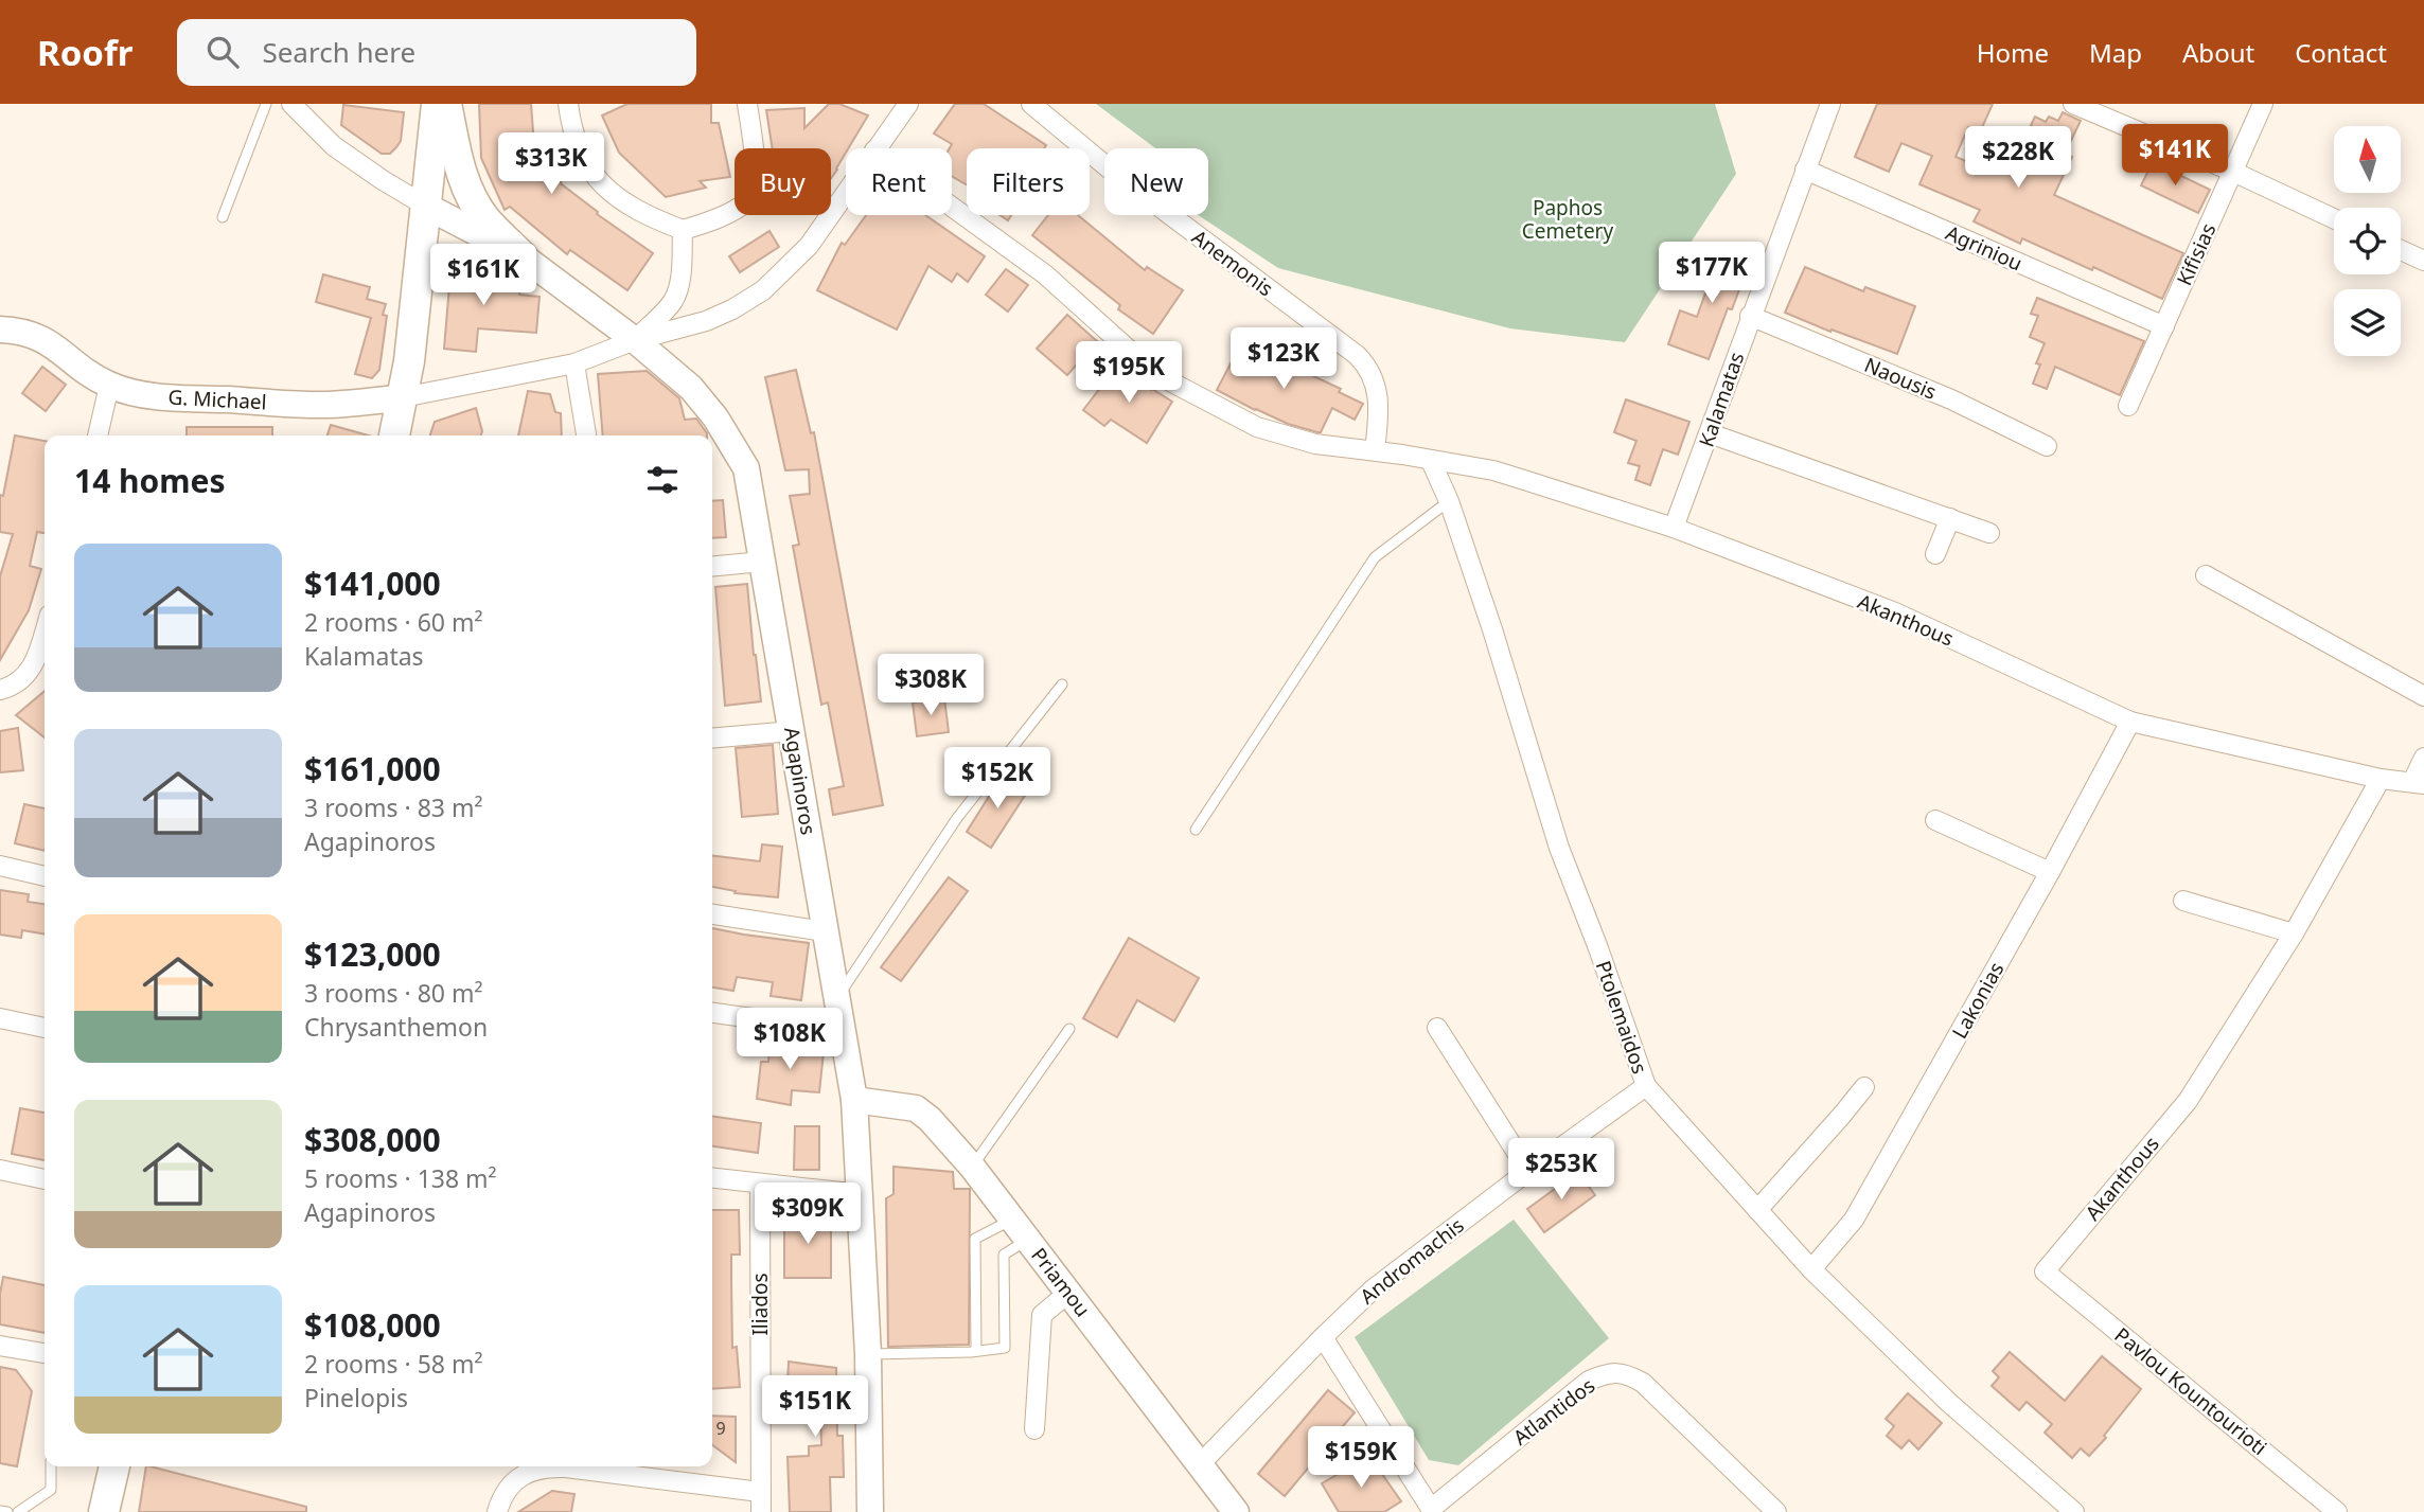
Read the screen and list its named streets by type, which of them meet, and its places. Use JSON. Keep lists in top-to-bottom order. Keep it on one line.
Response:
{"streets":{"main road":["G. Michael","Agapinoros","Priamou"],"street":["Agriniou","Kifisias","Anemonis","Naousis","Kalamatas","Akanthous","Lakonias","Ptolemaidos","Andromachis","Iliados","Pavlou Kountourioti","Atlantidos"]},"crossings":[["Agriniou","Kifisias"],["Agriniou","Kalamatas"],["Anemonis","Akanthous"],["Naousis","Kalamatas"],["Kalamatas","Akanthous"],["Akanthous","Lakonias"],["Akanthous","Ptolemaidos"],["Akanthous","Pavlou Kountourioti"],["Agapinoros","Priamou"],["Lakonias","Ptolemaidos"],["Ptolemaidos","Andromachis"],["Andromachis","Priamou"]],"parks":["Paphos Cemetery"],"house_numbers":["9"],"north":"top","page":{"header":"Roofr","search":"Search here","nav":["Home","Map","About","Contact"],"price":["$141K","$228K","$313K","$177K","$161K","$123K","$195K","$308K","$152K","$108K","$253K","$309K","$151K","$159K"],"chip":["Buy","Rent","Filters","New"],"heading":"14 homes","list":[{"name":"$141,000","note":"2 rooms · 60 m² · Kalamatas"},{"name":"$161,000","note":"3 rooms · 83 m² · Agapinoros"},{"name":"$123,000","note":"3 rooms · 80 m² · Chrysanthemon"},{"name":"$308,000","note":"5 rooms · 138 m² · Agapinoros"},{"name":"$108,000","note":"2 rooms · 58 m² · Pinelopis"}]}}
